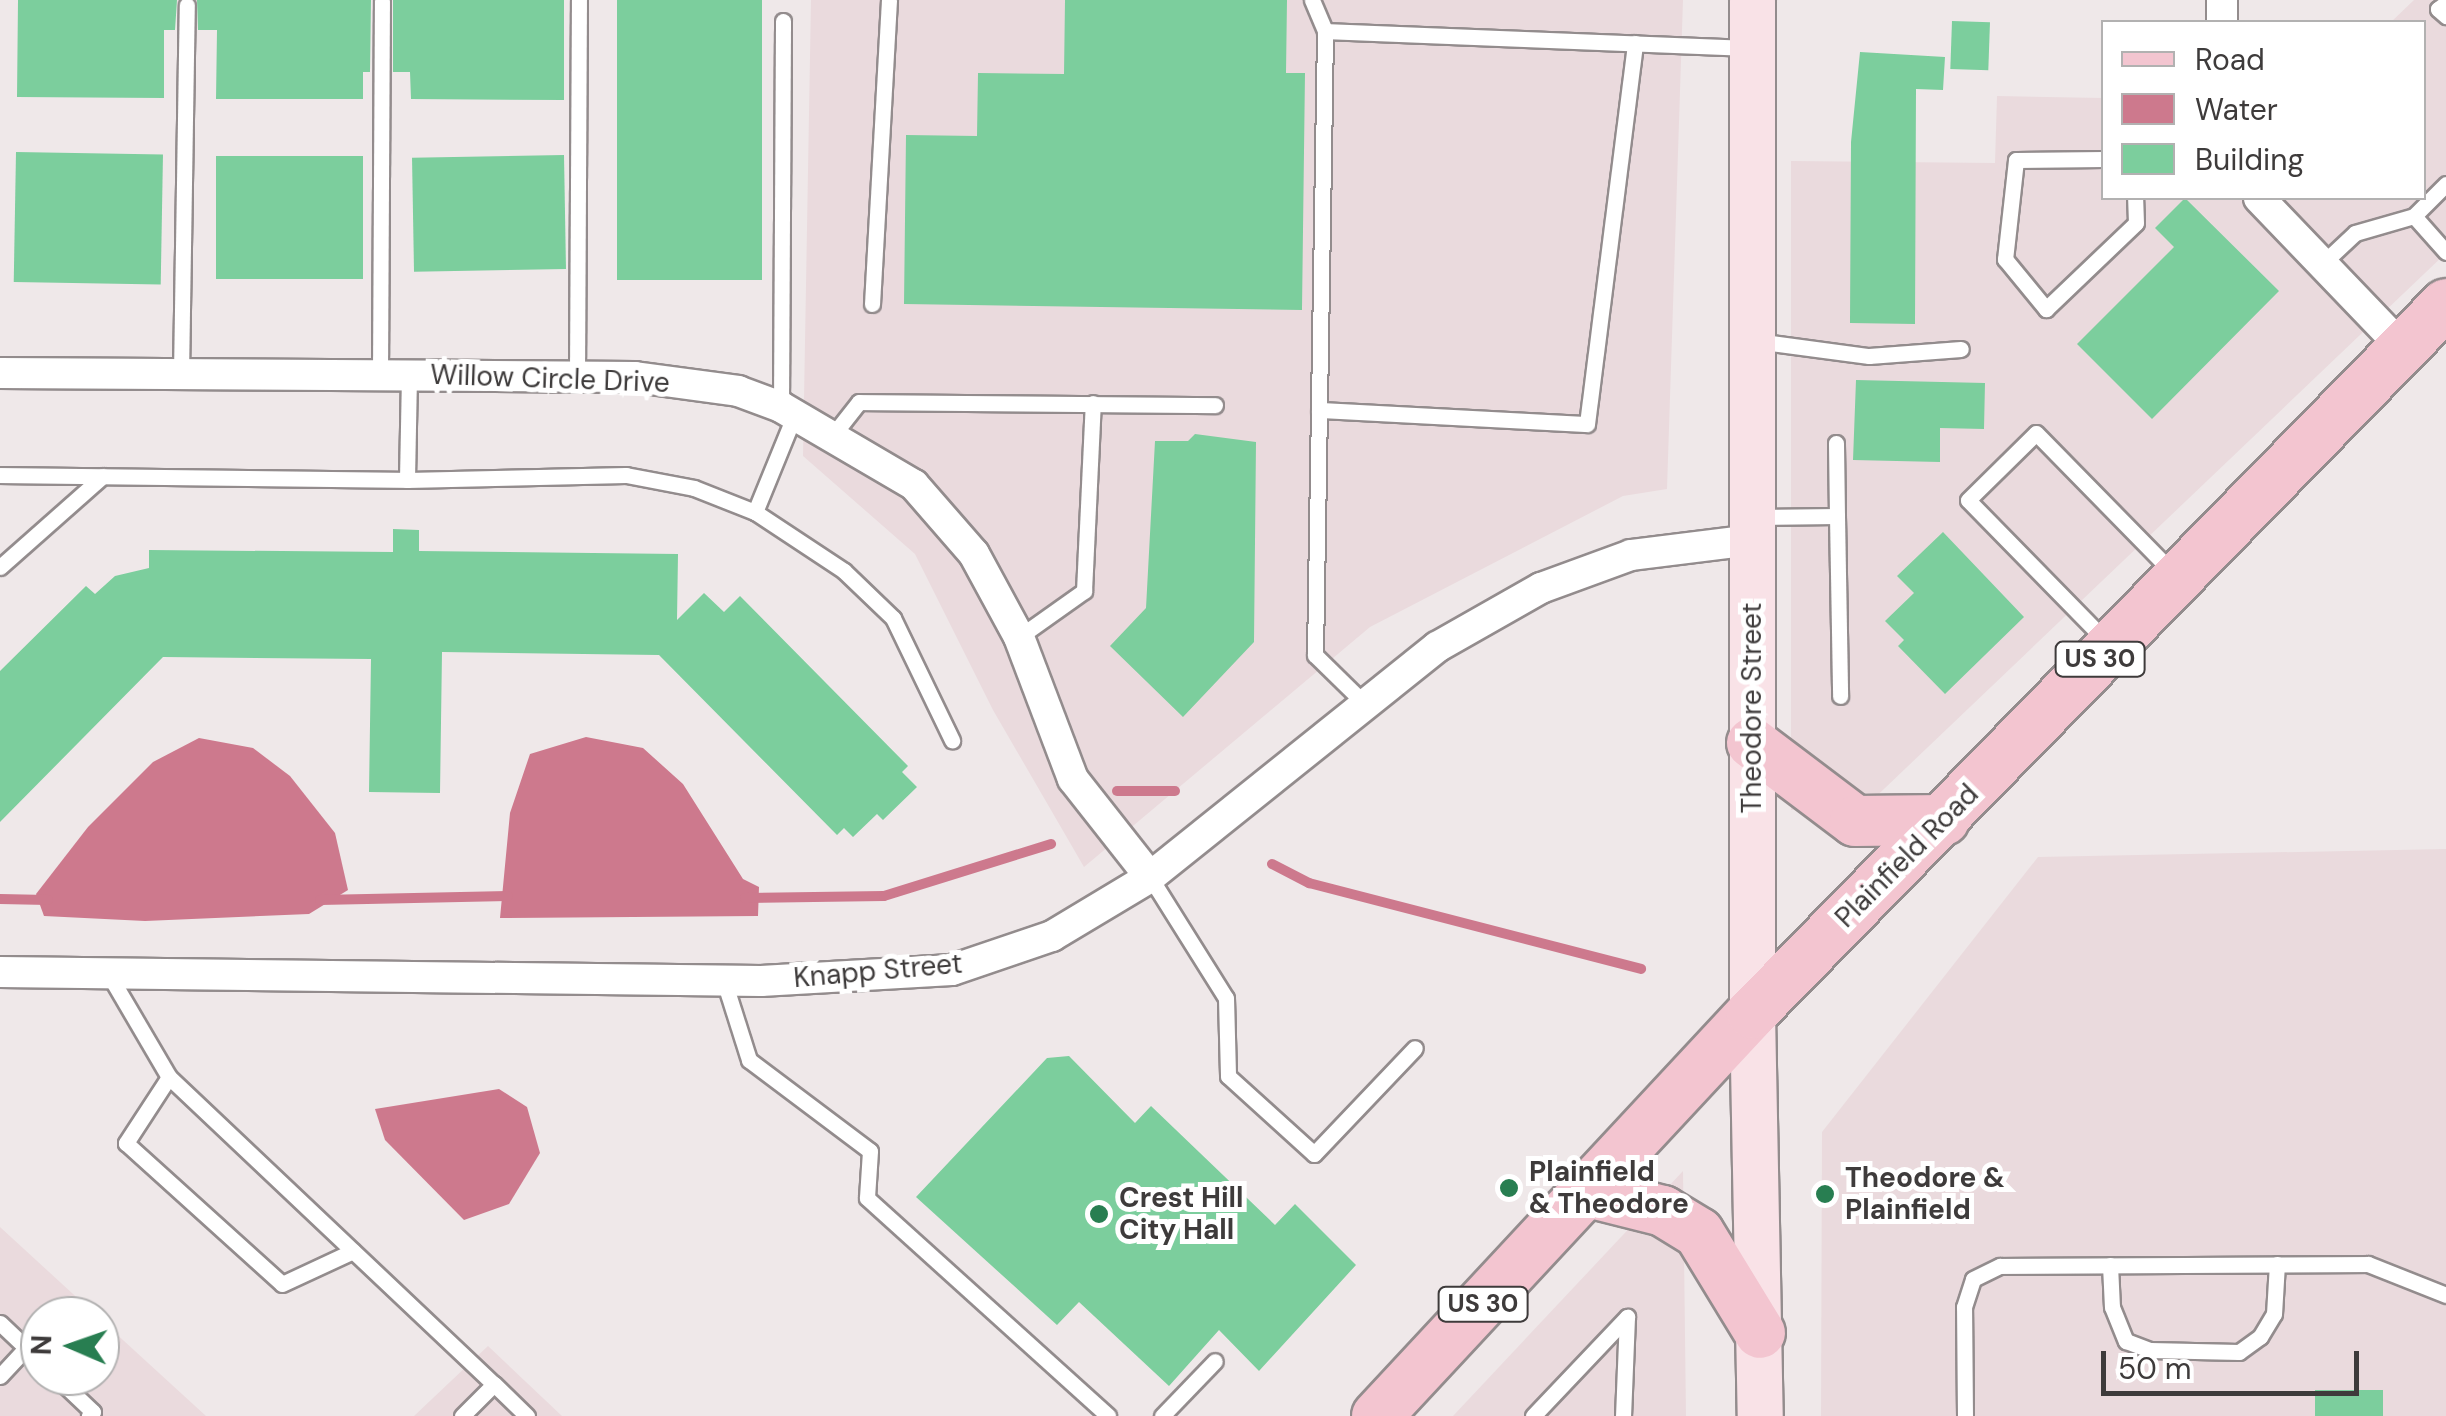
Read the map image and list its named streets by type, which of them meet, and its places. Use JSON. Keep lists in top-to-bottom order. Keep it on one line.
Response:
{"streets":{"main road":["US 30","Theodore Street","Plainfield Road"],"street":["Willow Circle Drive","Knapp Street"]},"crossings":[["Willow Circle Drive","Knapp Street"],["Theodore Street","Plainfield Road"],["Theodore Street","Knapp Street"]],"places":["Plainfield & Theodore","Theodore & Plainfield","Crest Hill City Hall"],"legend":["Road","Water","Building"],"scale_bar":"50 m","north":"left"}
